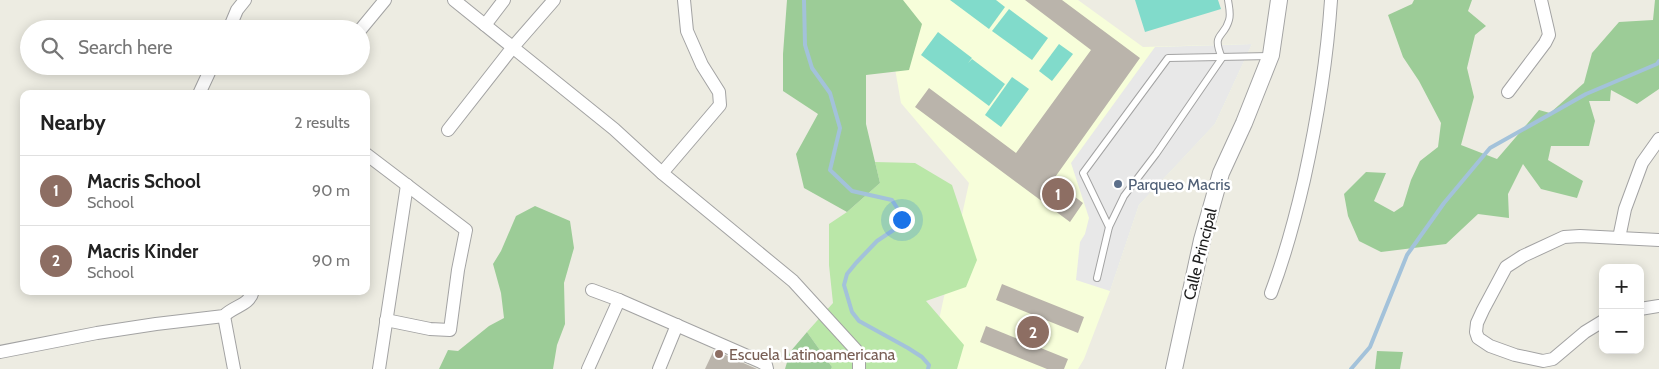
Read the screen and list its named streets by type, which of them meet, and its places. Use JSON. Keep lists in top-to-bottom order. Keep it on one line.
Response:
{"streets":{"street":["Calle Principal"]},"places":["Parqueo Macris","Escuela Latinoamericana"],"page":{"search":"Search here","heading":["Nearby","2 results"],"list":[{"mark":"1","name":"Macris School","note":"School","value":"90 m"},{"mark":"2","name":"Macris Kinder","note":"School","value":"90 m"}],"pins":["1","2"],"map_buttons":["+","−"]}}
